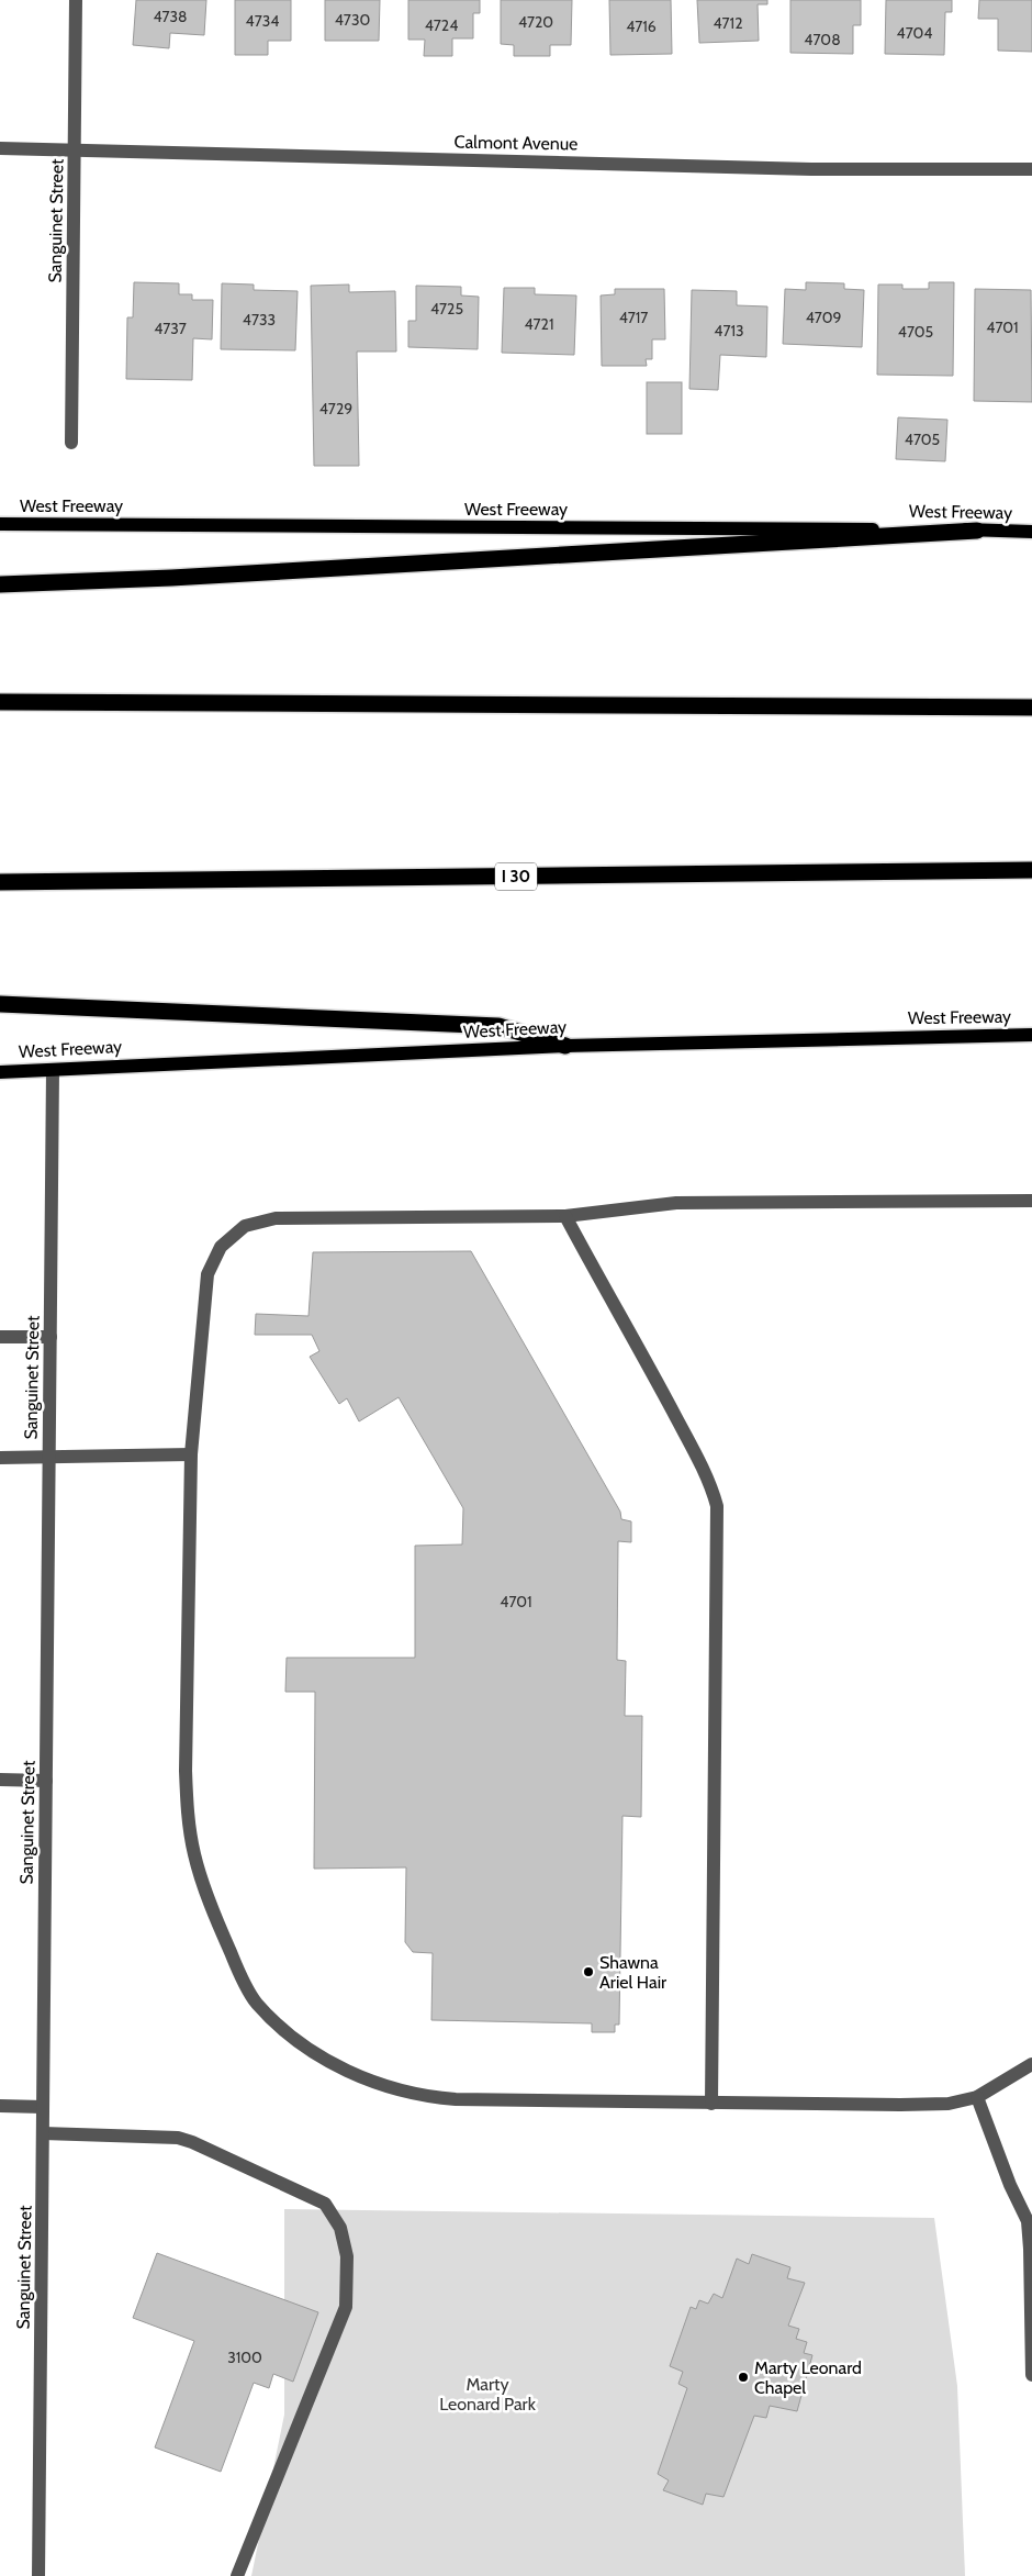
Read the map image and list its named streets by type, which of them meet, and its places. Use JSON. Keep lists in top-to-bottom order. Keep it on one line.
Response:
{"streets":{"highway":["I 30"],"main road":["West Freeway"],"street":["Calmont Avenue","Sanguinet Street"]},"crossings":[["Calmont Avenue","Sanguinet Street"],["Sanguinet Street","West Freeway"]],"parks":["Marty Leonard Park"],"places":["Shawna Ariel Hair","Marty Leonard Chapel"],"house_numbers":["4738","4730","4734","4720","4712","4724","4716","4704","4708","4725","4717","4709","4733","4721","4701","4737","4713","4705","4729","4705","4701","3100"]}
